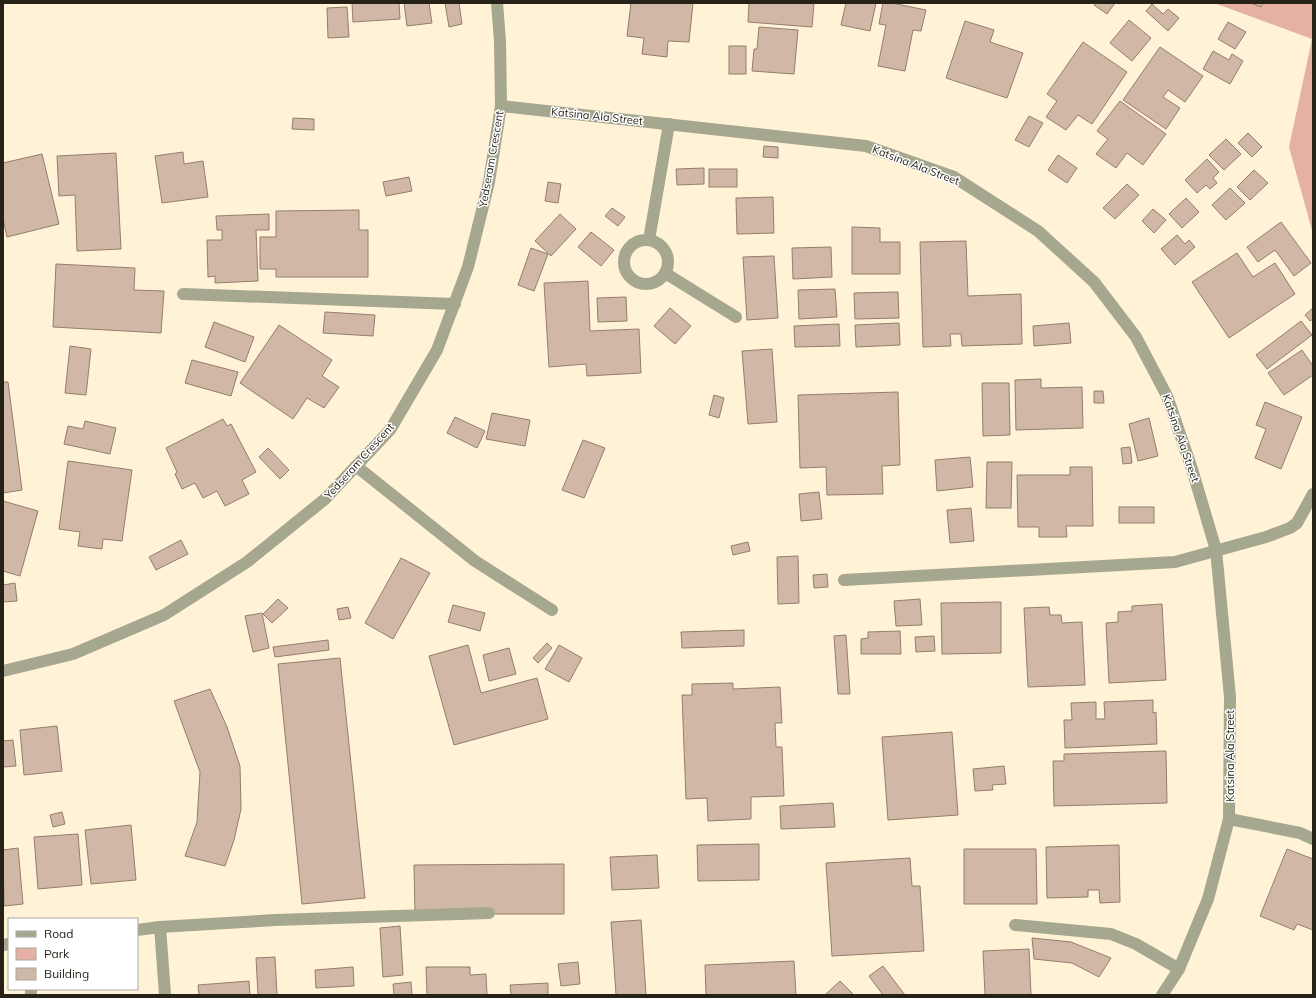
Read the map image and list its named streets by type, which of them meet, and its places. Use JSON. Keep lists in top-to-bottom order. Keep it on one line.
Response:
{"streets":{"street":["Katsina Ala Street","Yedseram Crescent"]},"crossings":[["Katsina Ala Street","Yedseram Crescent"]],"legend":["Road","Park","Building"]}
